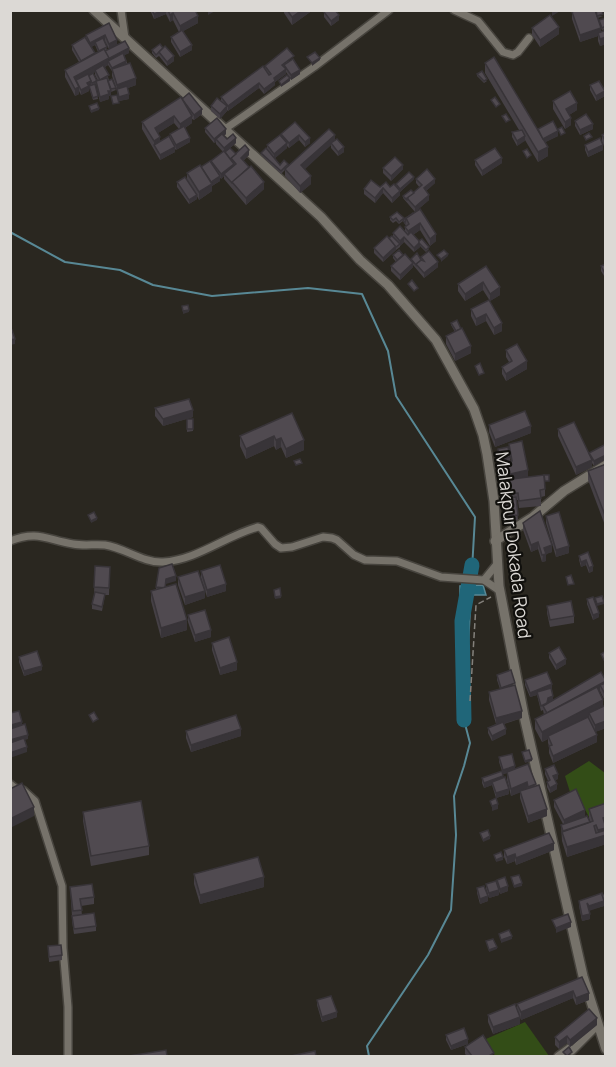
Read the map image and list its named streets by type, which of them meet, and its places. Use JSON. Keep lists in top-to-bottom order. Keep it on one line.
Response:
{"streets":{"street":["Malakpur Dokada Road"]}}
